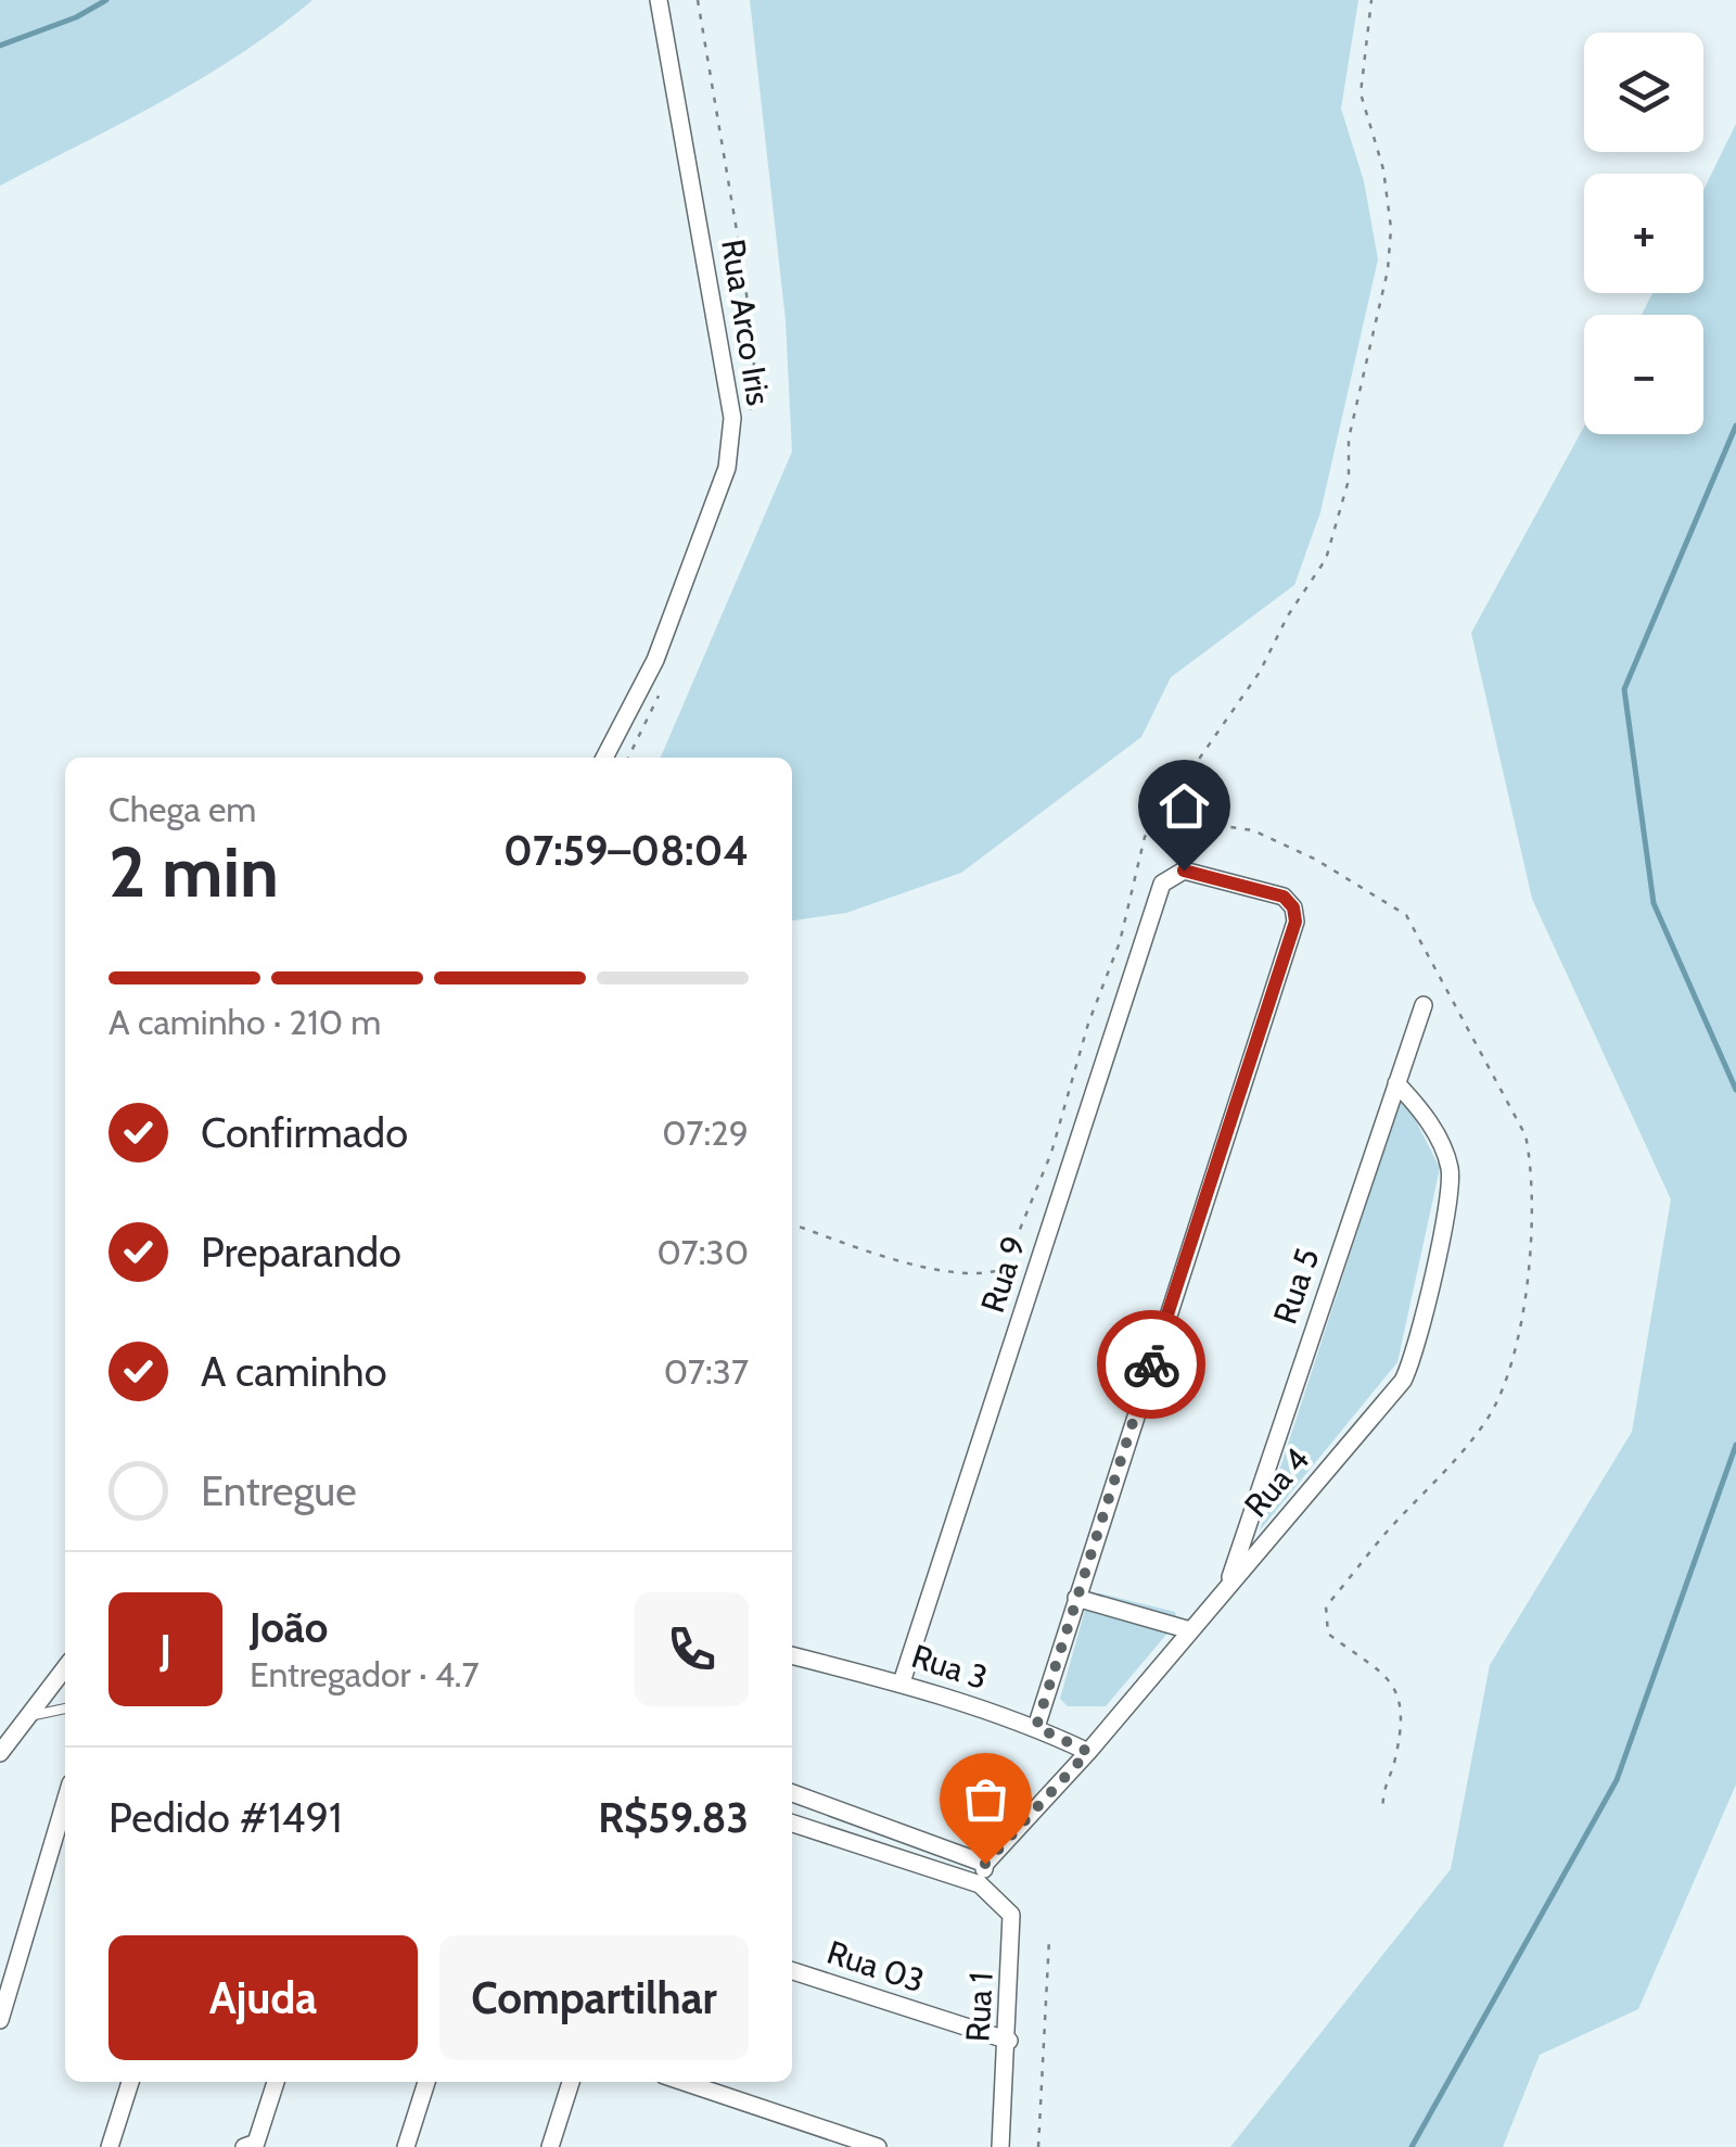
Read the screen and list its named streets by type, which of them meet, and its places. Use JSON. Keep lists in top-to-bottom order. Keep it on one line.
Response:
{"streets":{"street":["Rua Arco Iris","Rua 9","Rua 5","Rua 4","Rua 3","Rua 03","Rua 1"]},"crossings":[["Rua 9","Rua 3"],["Rua 5","Rua 4"],["Rua 4","Rua 3"],["Rua 03","Rua 1"]],"page":{"map_buttons":["+","−"],"heading":["2 min","Chega em","07:59–08:04"],"panel":["João","Entregador · 4.7","Pedido #1491","R$59.83"],"bar":"A caminho · 210 m","list":[["Confirmado","07:29"],["Preparando","07:30"],["A caminho","07:37"],"Entregue"],"round":"J","buttons":["Ajuda","Compartilhar"]}}
